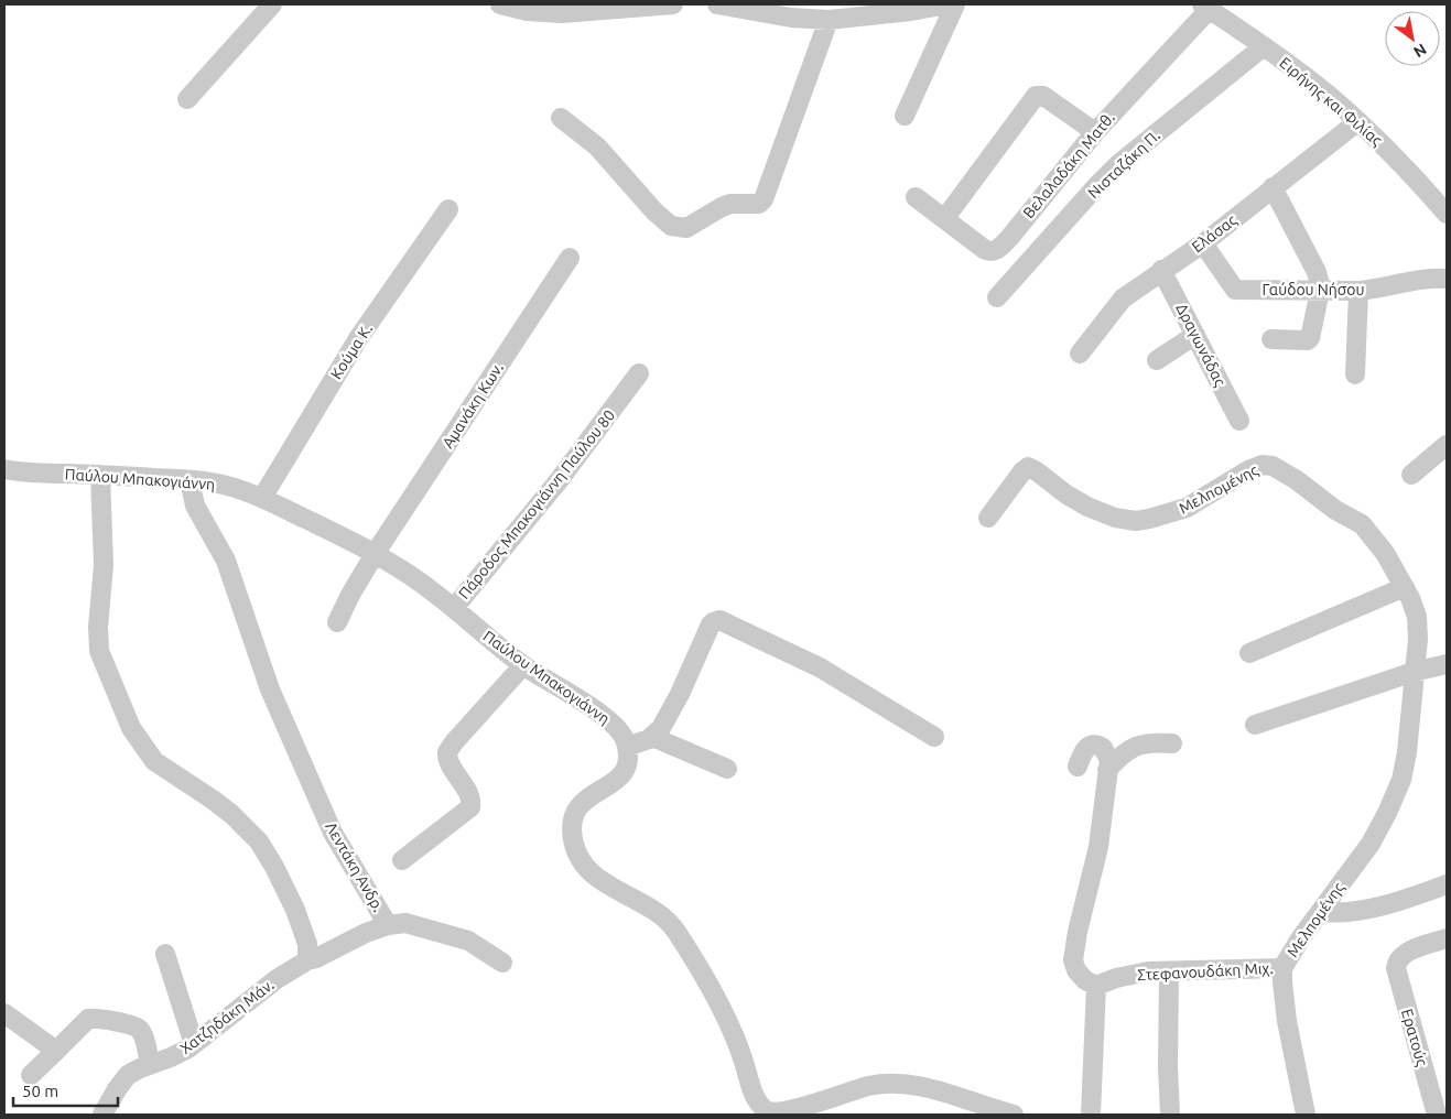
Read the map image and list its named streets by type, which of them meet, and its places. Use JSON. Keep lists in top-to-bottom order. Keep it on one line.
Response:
{"streets":{"street":["Ειρήνης και Φιλίας","Νισταζάκη Π.","Βελαλαδάκη Ματθ.","Ελάσας","Γαύδου Νήσου","Δραγωνάδας","Κούμα Κ.","Αμανάκη Κων.","Παύλου Μπακογιάννη","Μελπομένης","Πάροδος Μπακογιάννη Παύλου 80","Λεντάκη Ανδρ.","Στεφανουδάκη Μιχ.","Χατζηδάκη Μάν.","Ερατούς"]},"crossings":[["Ειρήνης και Φιλίας","Νισταζάκη Π."],["Ειρήνης και Φιλίας","Βελαλαδάκη Ματθ."],["Ειρήνης και Φιλίας","Ελάσας"],["Ελάσας","Γαύδου Νήσου"],["Ελάσας","Δραγωνάδας"],["Κούμα Κ.","Παύλου Μπακογιάννη"],["Αμανάκη Κων.","Παύλου Μπακογιάννη"],["Παύλου Μπακογιάννη","Πάροδος Μπακογιάννη Παύλου 80"],["Παύλου Μπακογιάννη","Λεντάκη Ανδρ."],["Μελπομένης","Στεφανουδάκη Μιχ."],["Λεντάκη Ανδρ.","Χατζηδάκη Μάν."]],"scale_bar":"50 m","north":"bottom right"}
